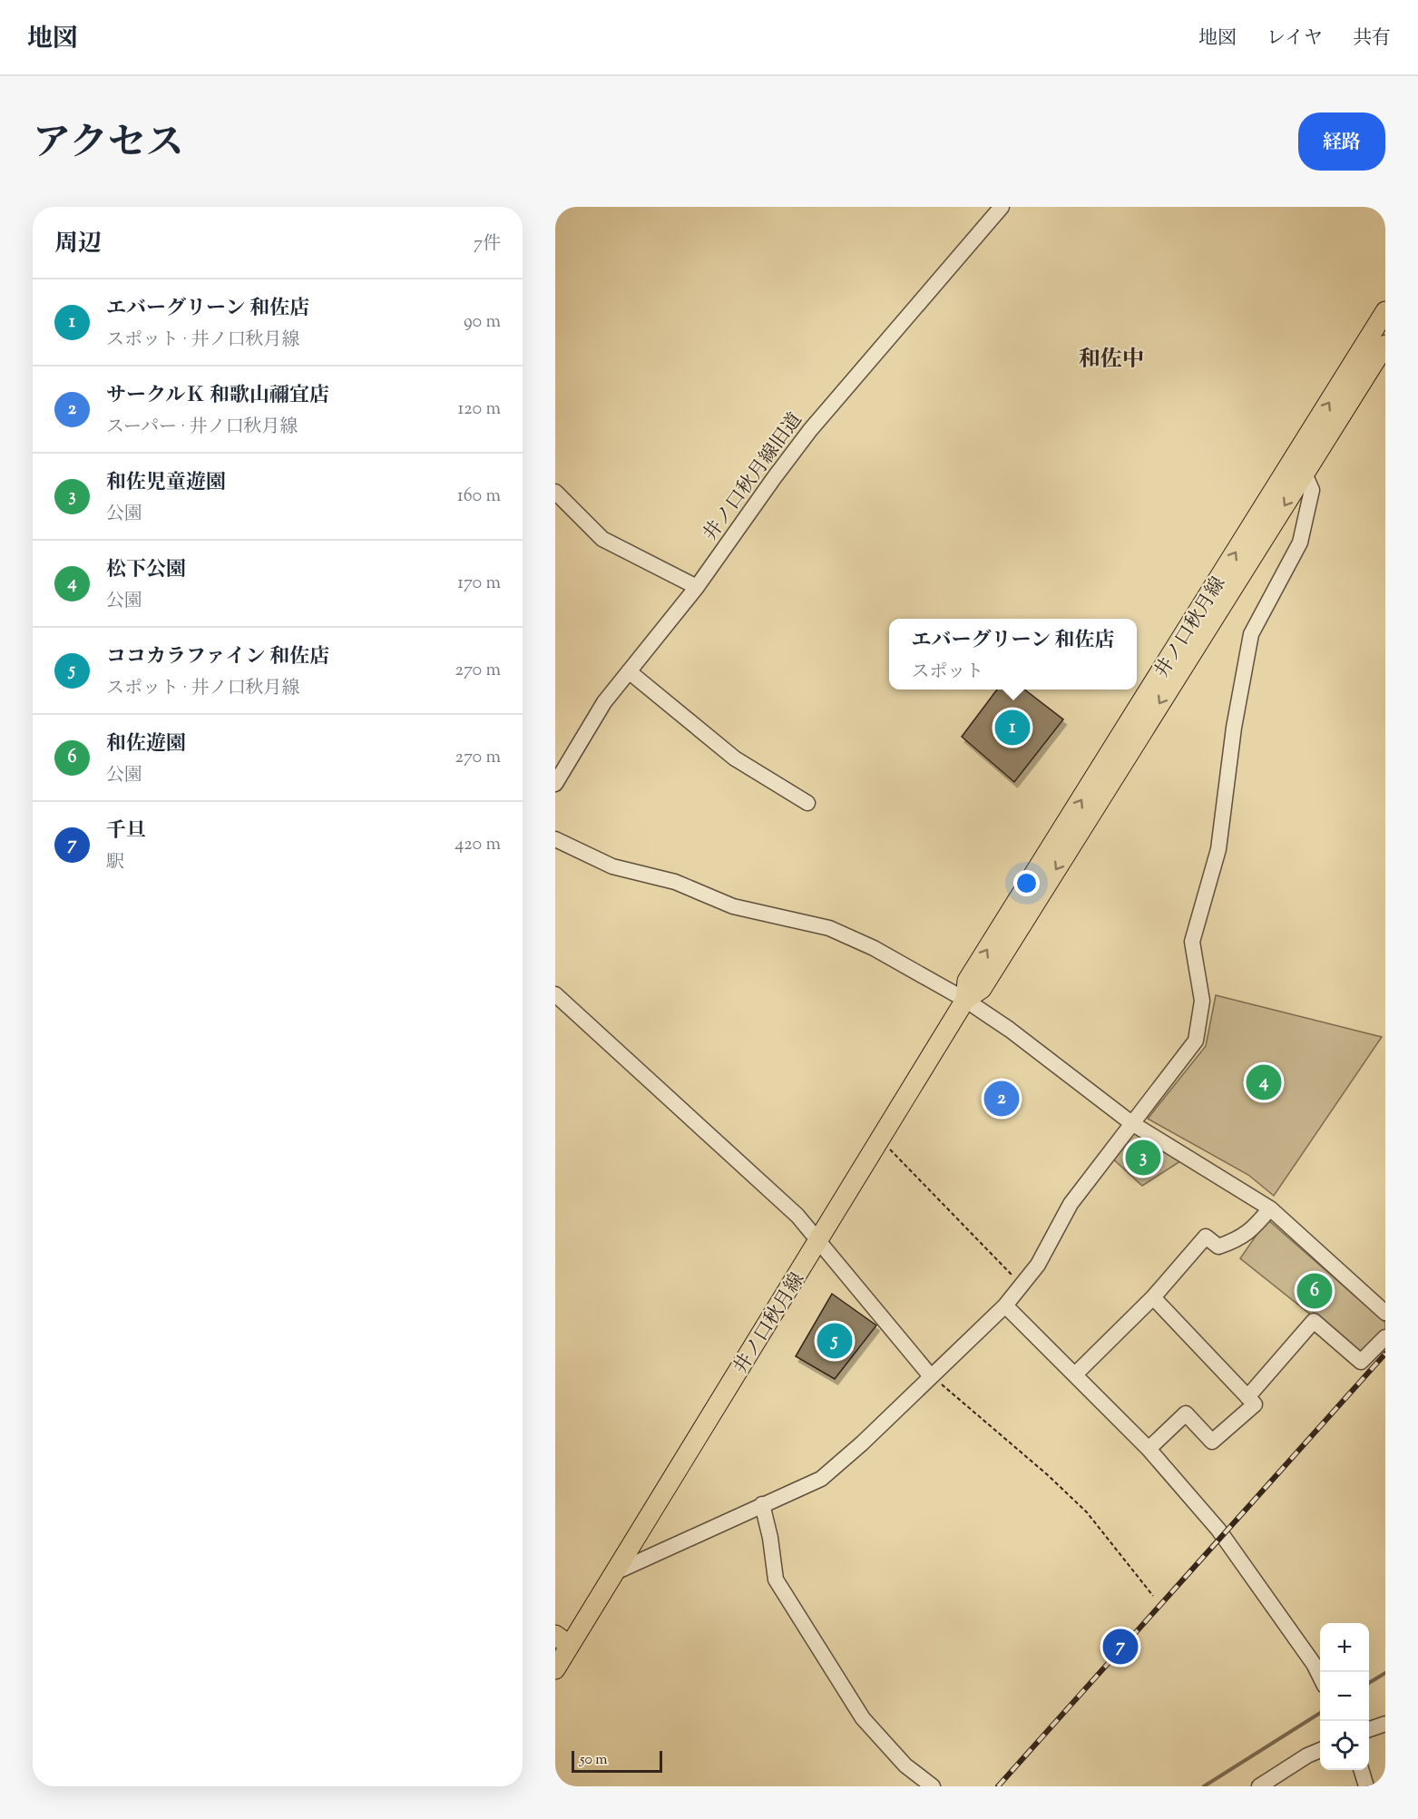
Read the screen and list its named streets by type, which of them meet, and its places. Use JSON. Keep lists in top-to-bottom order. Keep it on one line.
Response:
{"streets":{"main road":["井ノ口秋月線"],"street":["井ノ口秋月線旧道"]},"districts":["和佐中"],"scale_bar":"50 m","page":{"header":"地図","nav":["地図","レイヤ","共有"],"title":"アクセス","buttons":"経路","heading":["周辺","7件"],"list":[{"mark":"1","name":"エバーグリーン 和佐店","note":"スポット · 井ノ口秋月線","value":"90 m"},{"mark":"2","name":"サークルＫ 和歌山禰宜店","note":"スーパー · 井ノ口秋月線","value":"120 m"},{"mark":"3","name":"和佐児童遊園","note":"公園","value":"160 m"},{"mark":"4","name":"松下公園","note":"公園","value":"170 m"},{"mark":"5","name":"ココカラファイン 和佐店","note":"スポット · 井ノ口秋月線","value":"270 m"},{"mark":"6","name":"和佐遊園","note":"公園","value":"270 m"},{"mark":"7","name":"千旦","note":"駅","value":"420 m"}],"popup":["エバーグリーン 和佐店","スポット"],"pins":["1","4","2","3","6","5","7"],"map_buttons":["+","−"],"scale":"50 m"}}
